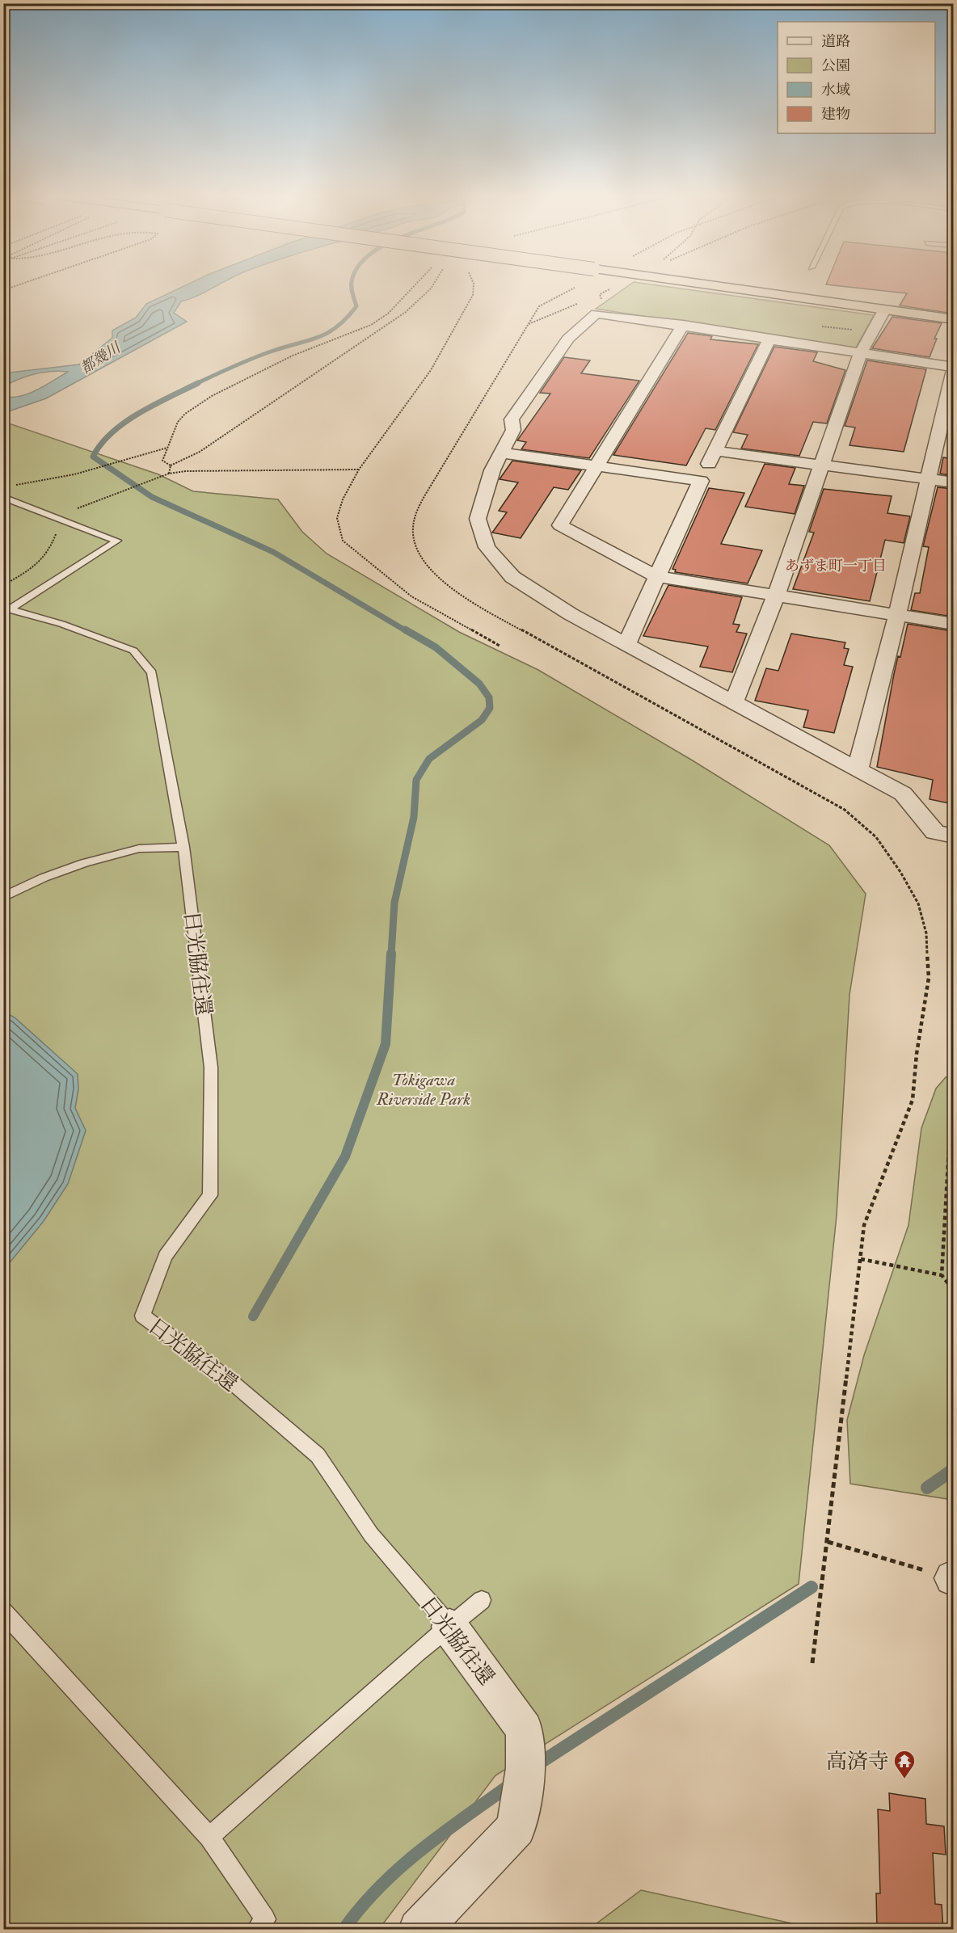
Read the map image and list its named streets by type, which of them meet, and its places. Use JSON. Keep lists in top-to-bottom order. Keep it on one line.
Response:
{"streets":{"street":["日光脇往還"]},"districts":["あずま町一丁目"],"water":["都幾川"],"parks":["Tokigawa Riverside Park"],"places":{"temple":["高済寺"]},"legend":["道路","公園","水域","建物"]}
